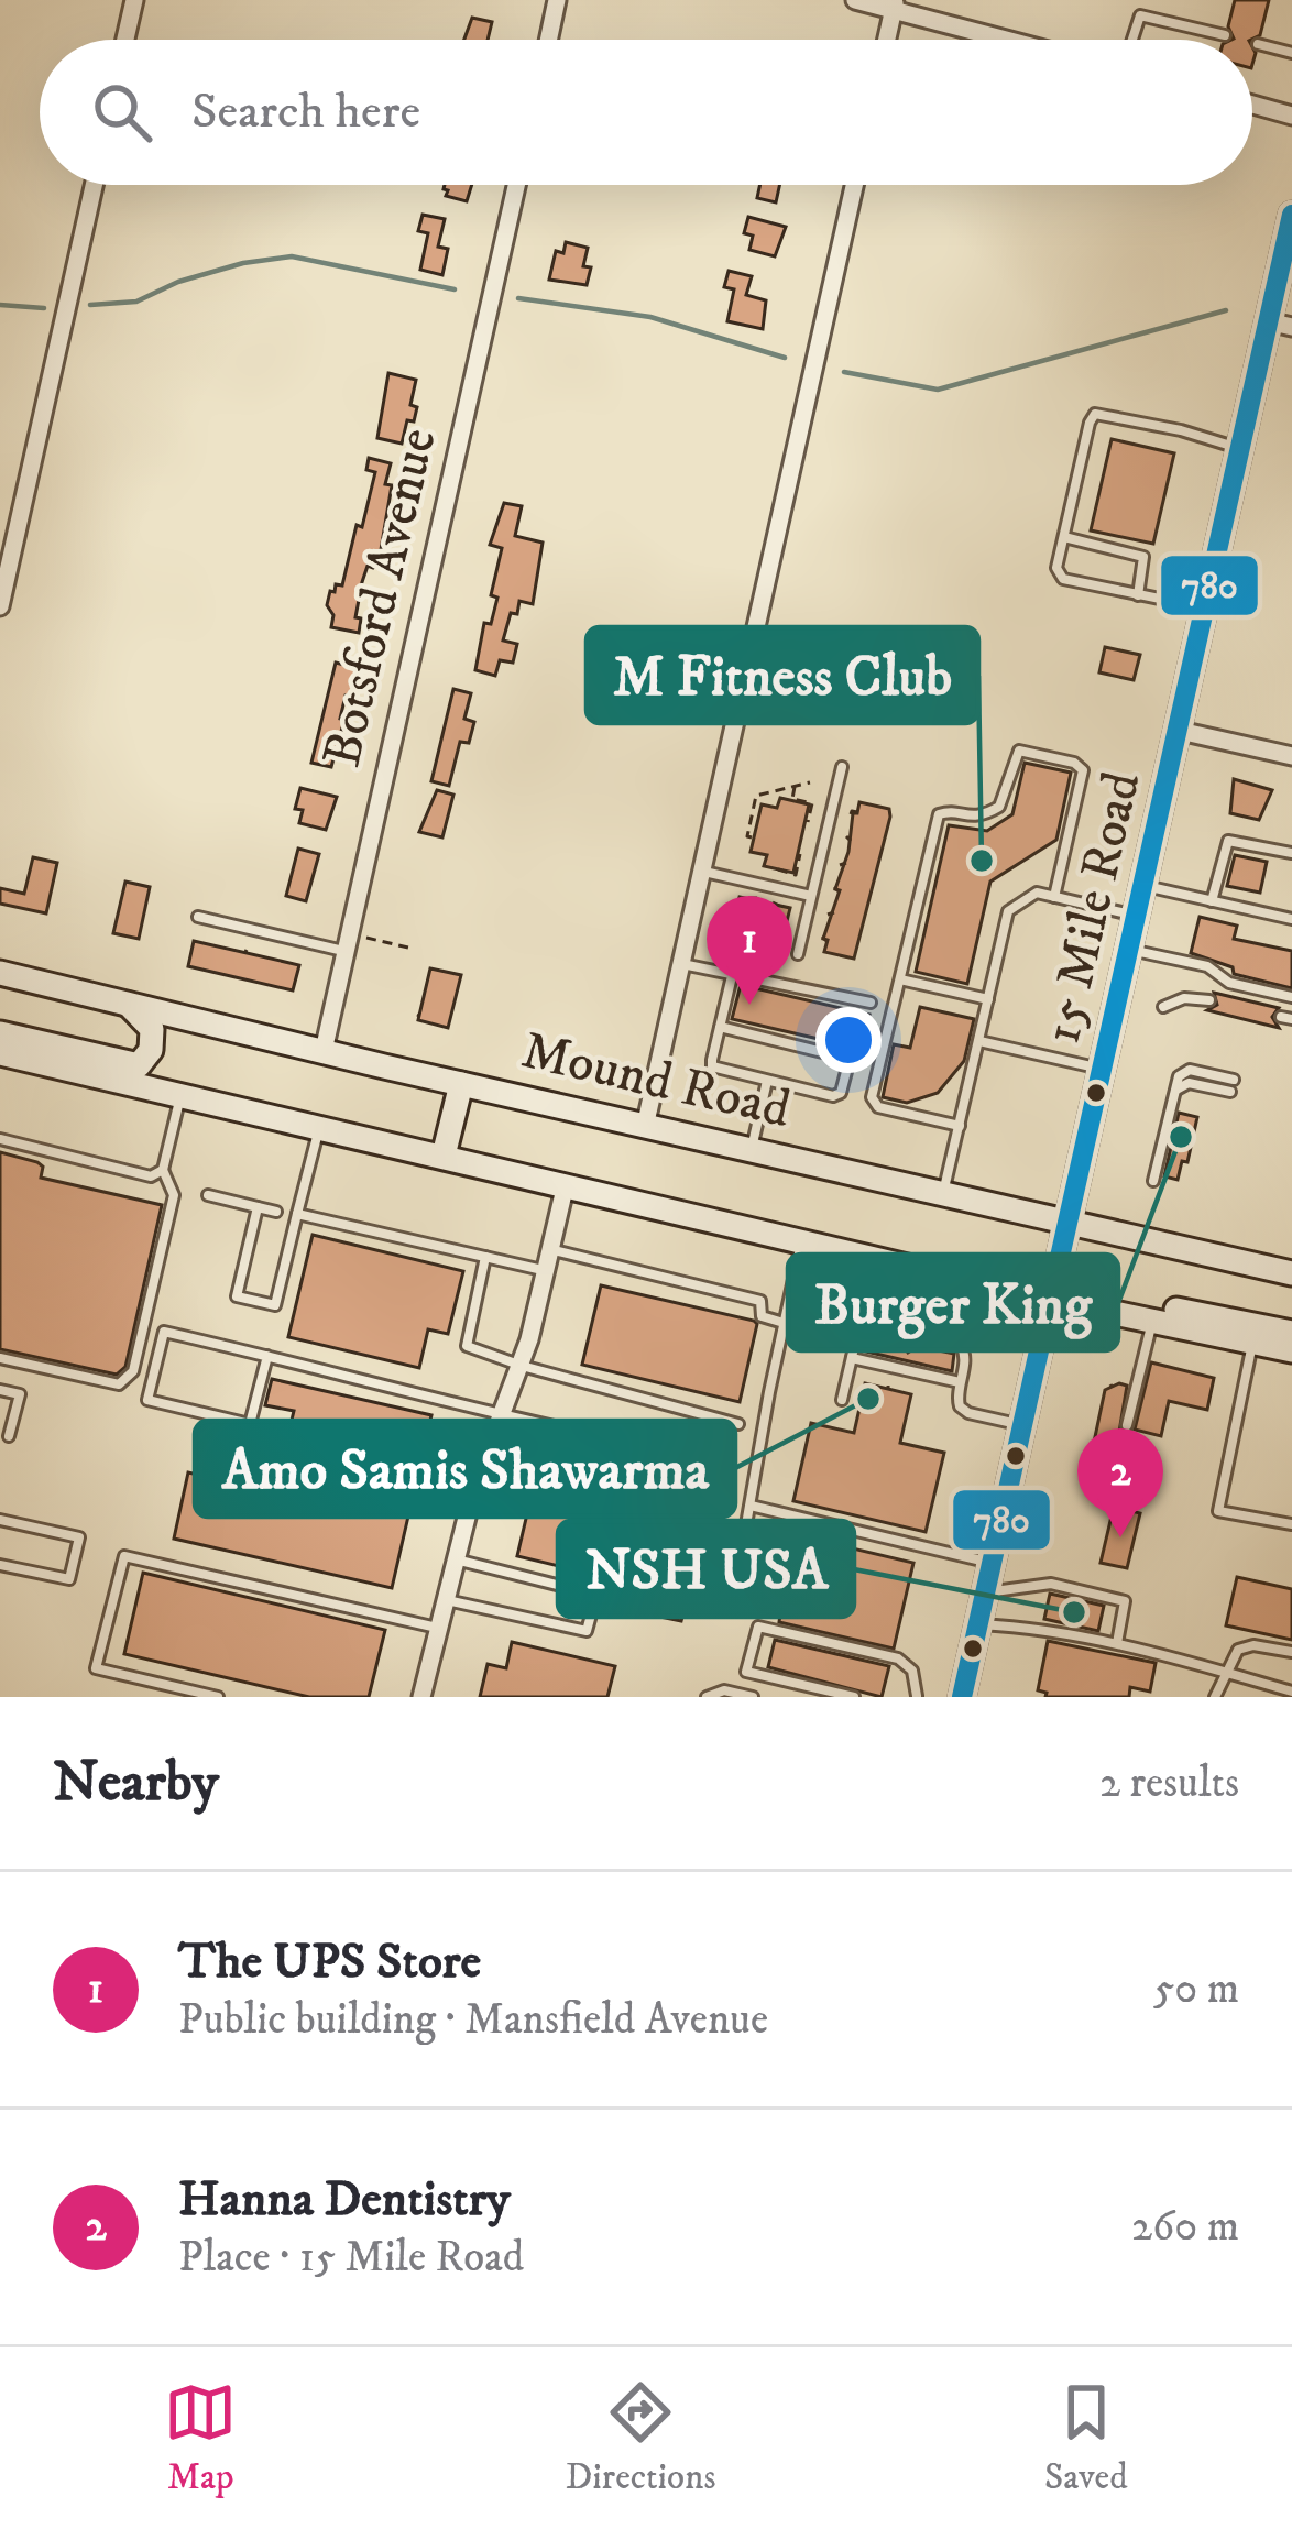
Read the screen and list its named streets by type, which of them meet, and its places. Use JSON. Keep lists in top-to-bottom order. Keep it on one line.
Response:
{"streets":{"main road":["15 Mile Road","Mound Road"],"street":["Botsford Avenue"]},"crossings":[["Botsford Avenue","Mound Road"],["15 Mile Road","Mound Road"]],"places":["M Fitness Club","Burger King","Amo Samis Shawarma","NSH USA"],"lines":["transit line 780"],"page":{"search":"Search here","pins":["1","2"],"heading":["Nearby","2 results"],"list":[{"mark":"1","name":"The UPS Store","note":"Public building · Mansfield Avenue","value":"50 m"},{"mark":"2","name":"Hanna Dentistry","note":"Place · 15 Mile Road","value":"260 m"}],"nav":["Map","Directions","Saved"]}}
